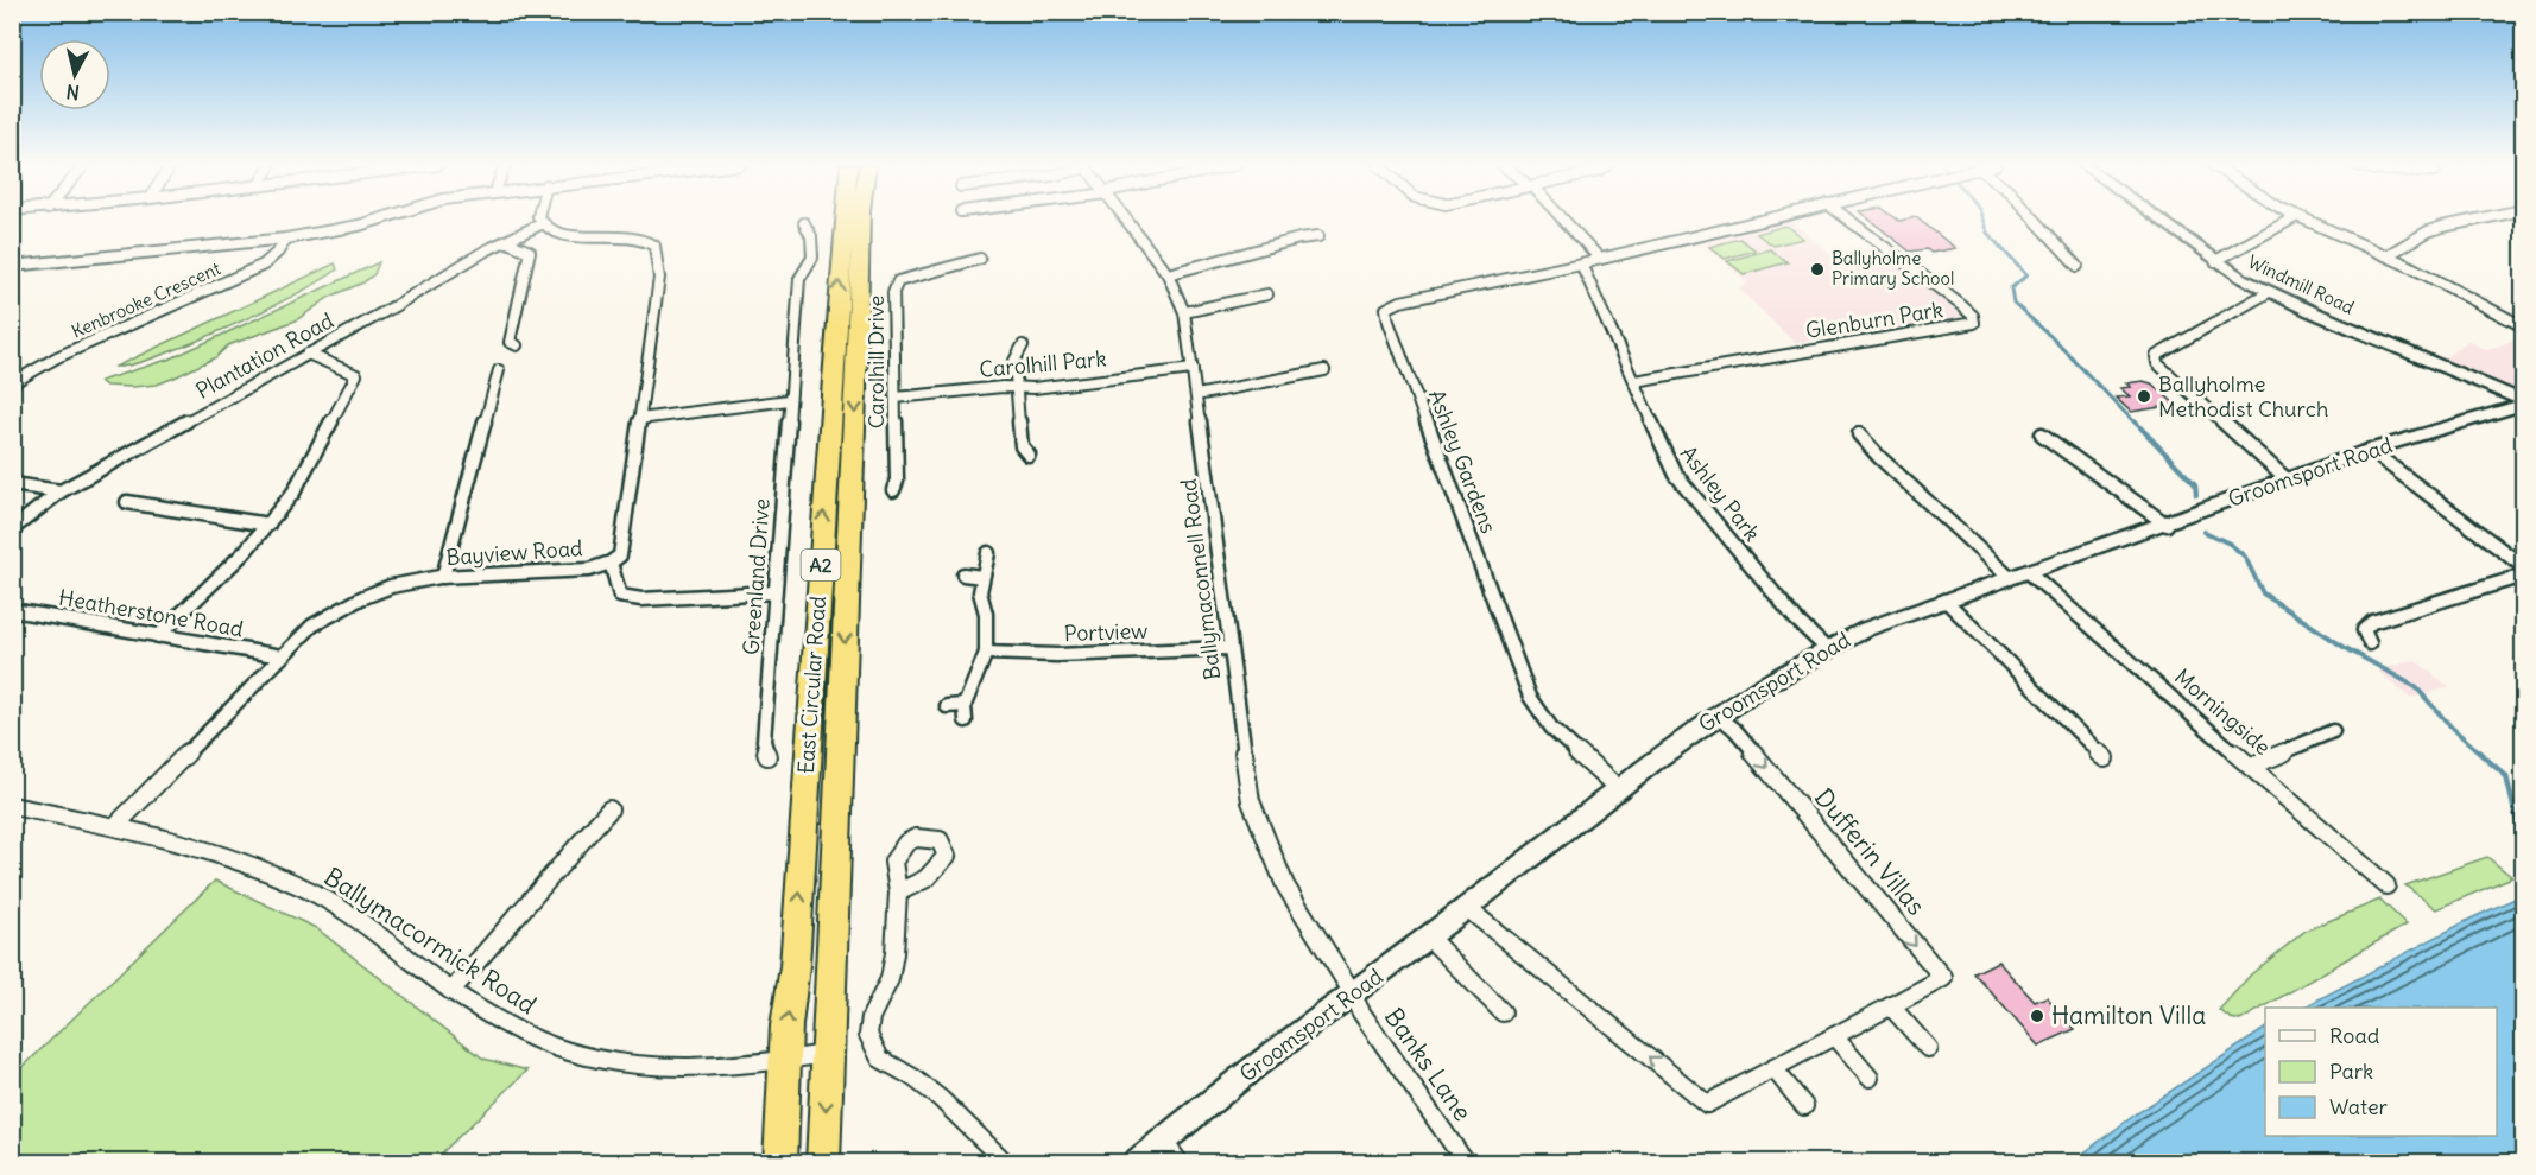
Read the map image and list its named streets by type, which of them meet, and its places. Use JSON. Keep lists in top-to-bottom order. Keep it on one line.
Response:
{"streets":{"highway":["A2","East Circular Road"],"main road":["Windmill Road","Groomsport Road"],"street":["Kenbrooke Crescent","Glenburn Park","Plantation Road","Carolhill Drive","Carolhill Park","Ashley Gardens","Ashley Park","Bayview Road","Greenland Drive","Ballymaconnell Road","Heatherstone Road","Portview","Morningside","Dufferin Villas","Ballymacormick Road","Banks Lane"]},"crossings":[["Windmill Road","Groomsport Road"],["Glenburn Park","Ashley Park"],["Plantation Road","Bayview Road"],["Carolhill Drive","Carolhill Park"],["Carolhill Park","Ballymaconnell Road"],["Ashley Gardens","Groomsport Road"],["Ashley Gardens","Ashley Park"],["Groomsport Road","Ashley Park"],["Groomsport Road","Ballymaconnell Road"],["Groomsport Road","Morningside"],["Groomsport Road","Dufferin Villas"],["Groomsport Road","Banks Lane"],["Bayview Road","Heatherstone Road"],["Bayview Road","Ballymacormick Road"],["Ballymaconnell Road","Portview"],["Ballymaconnell Road","Banks Lane"],["East Circular Road","Ballymacormick Road"]],"places":["Ballyholme Primary School","Ballyholme Methodist Church","Hamilton Villa"],"legend":["Road","Park","Water"],"north":"bottom"}
